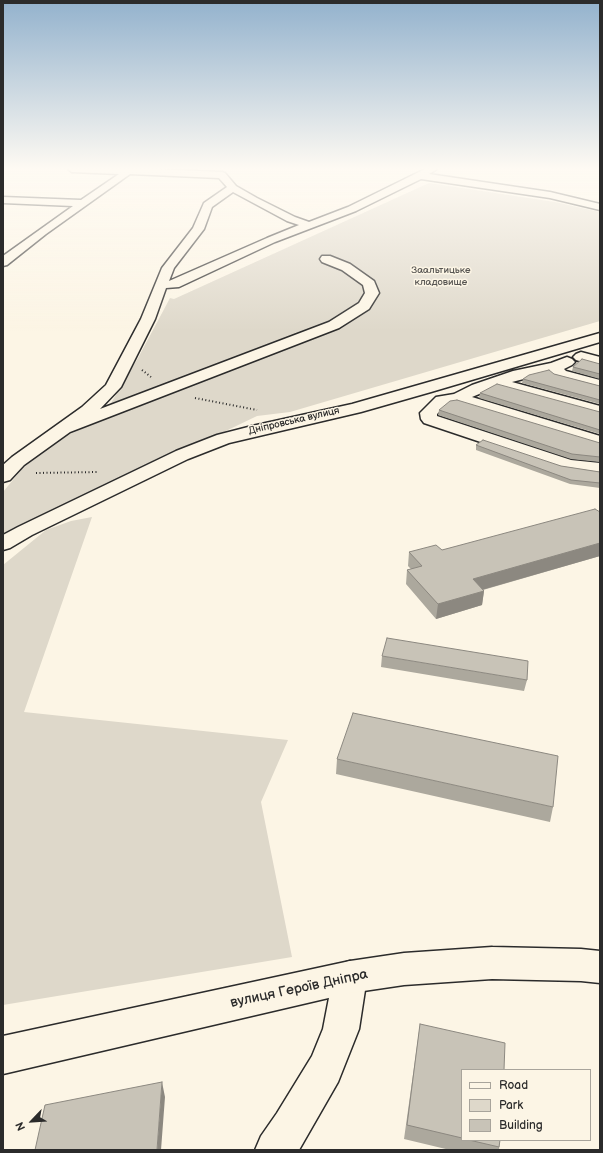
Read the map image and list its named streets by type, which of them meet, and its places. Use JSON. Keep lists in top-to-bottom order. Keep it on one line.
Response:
{"streets":{"street":["Дніпровська вулиця","вулиця Героїв Дніпра"]},"parks":["Заальтицьке кладовище"],"legend":["Road","Park","Building"],"north":"bottom left"}
